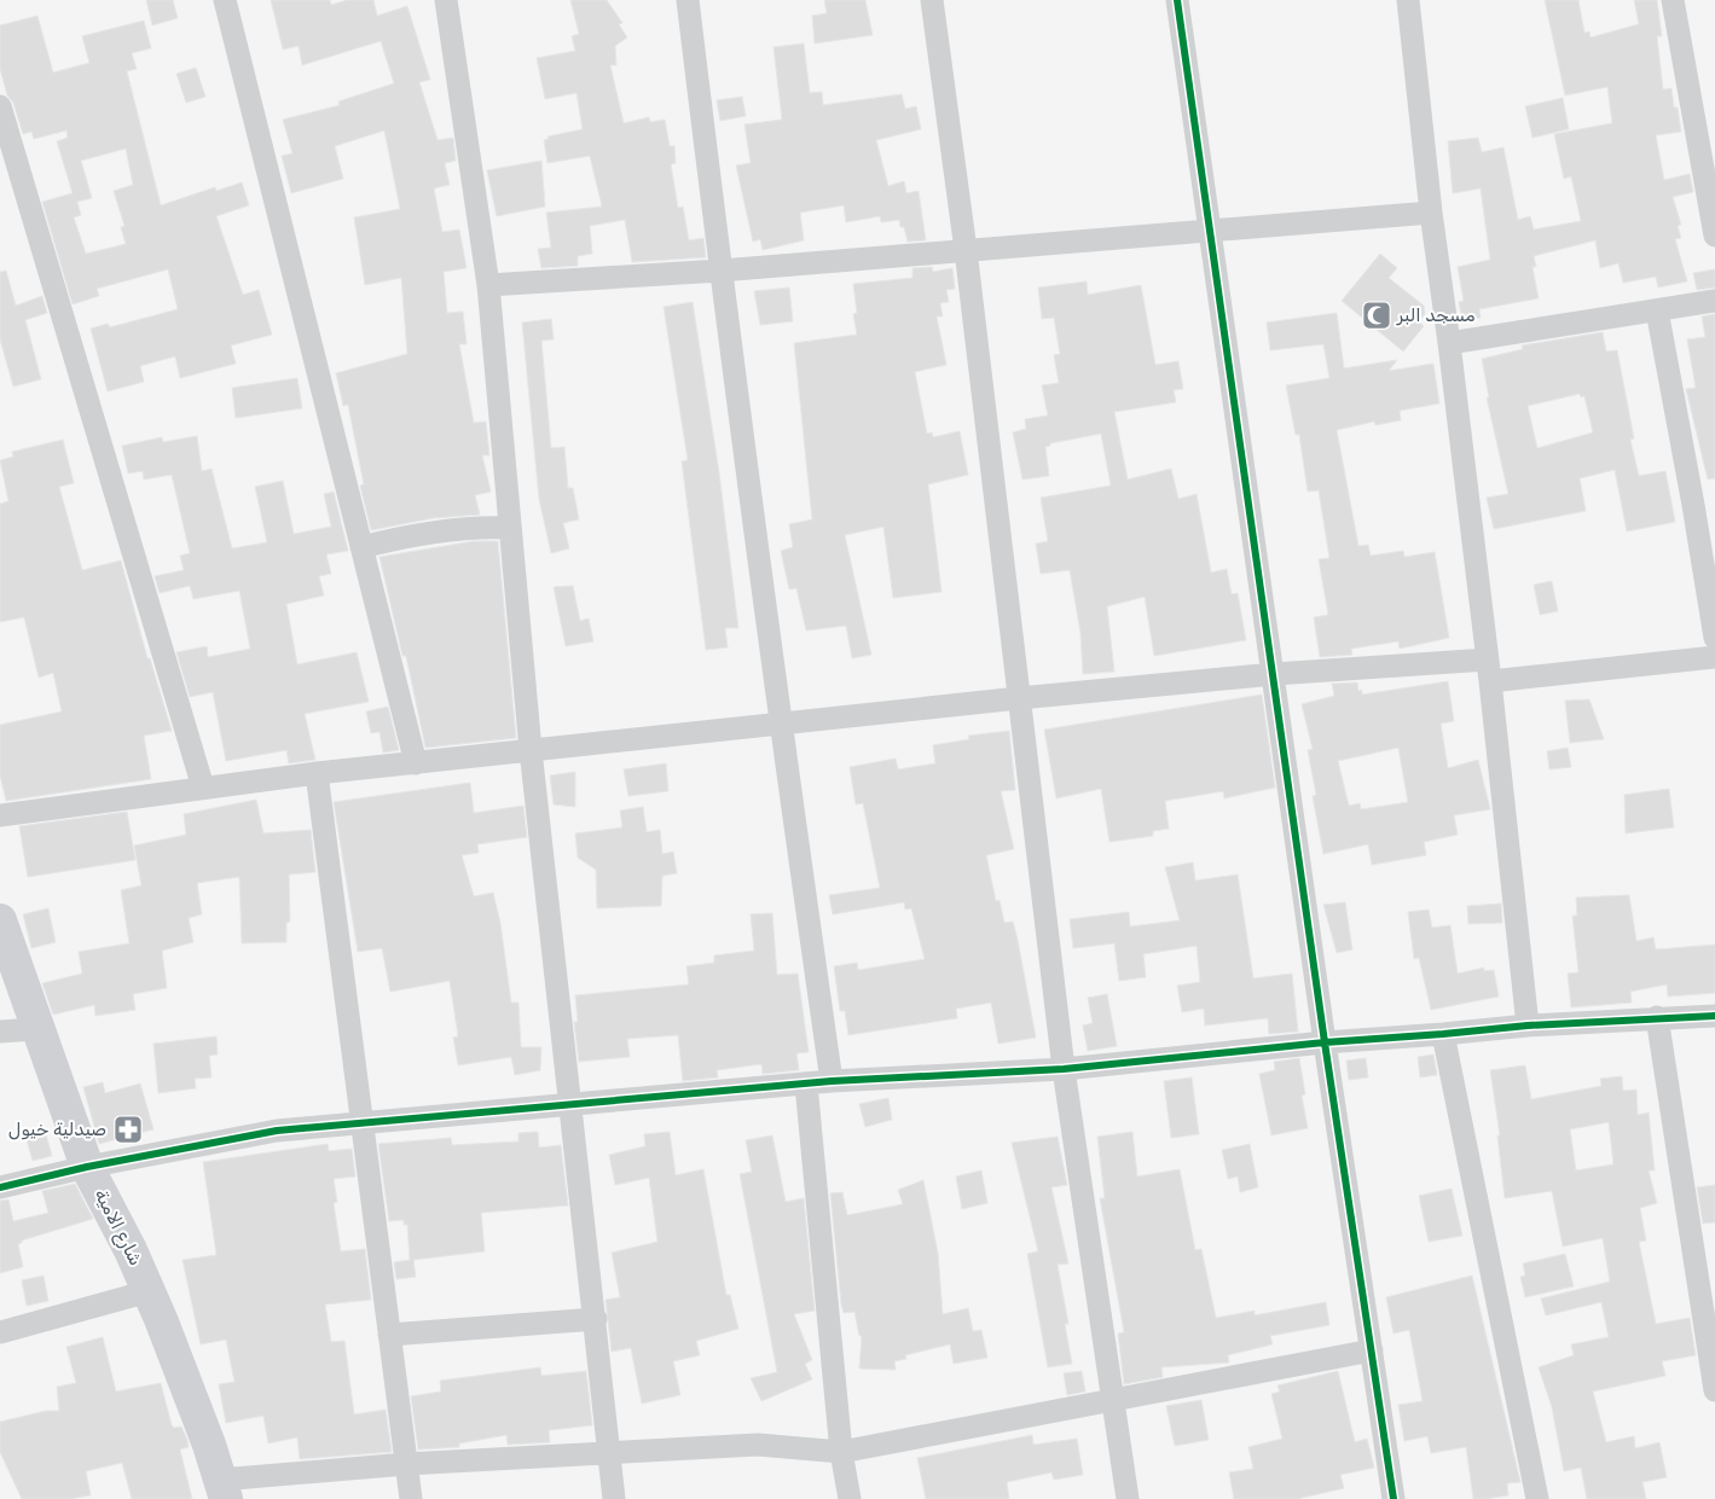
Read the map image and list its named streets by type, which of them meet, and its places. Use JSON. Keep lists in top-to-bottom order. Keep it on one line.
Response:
{"streets":{"street":["شارع الامية"]},"places":{"mosque":["مسجد البر"],"pharmacy":["صيدلية خيول"]}}
